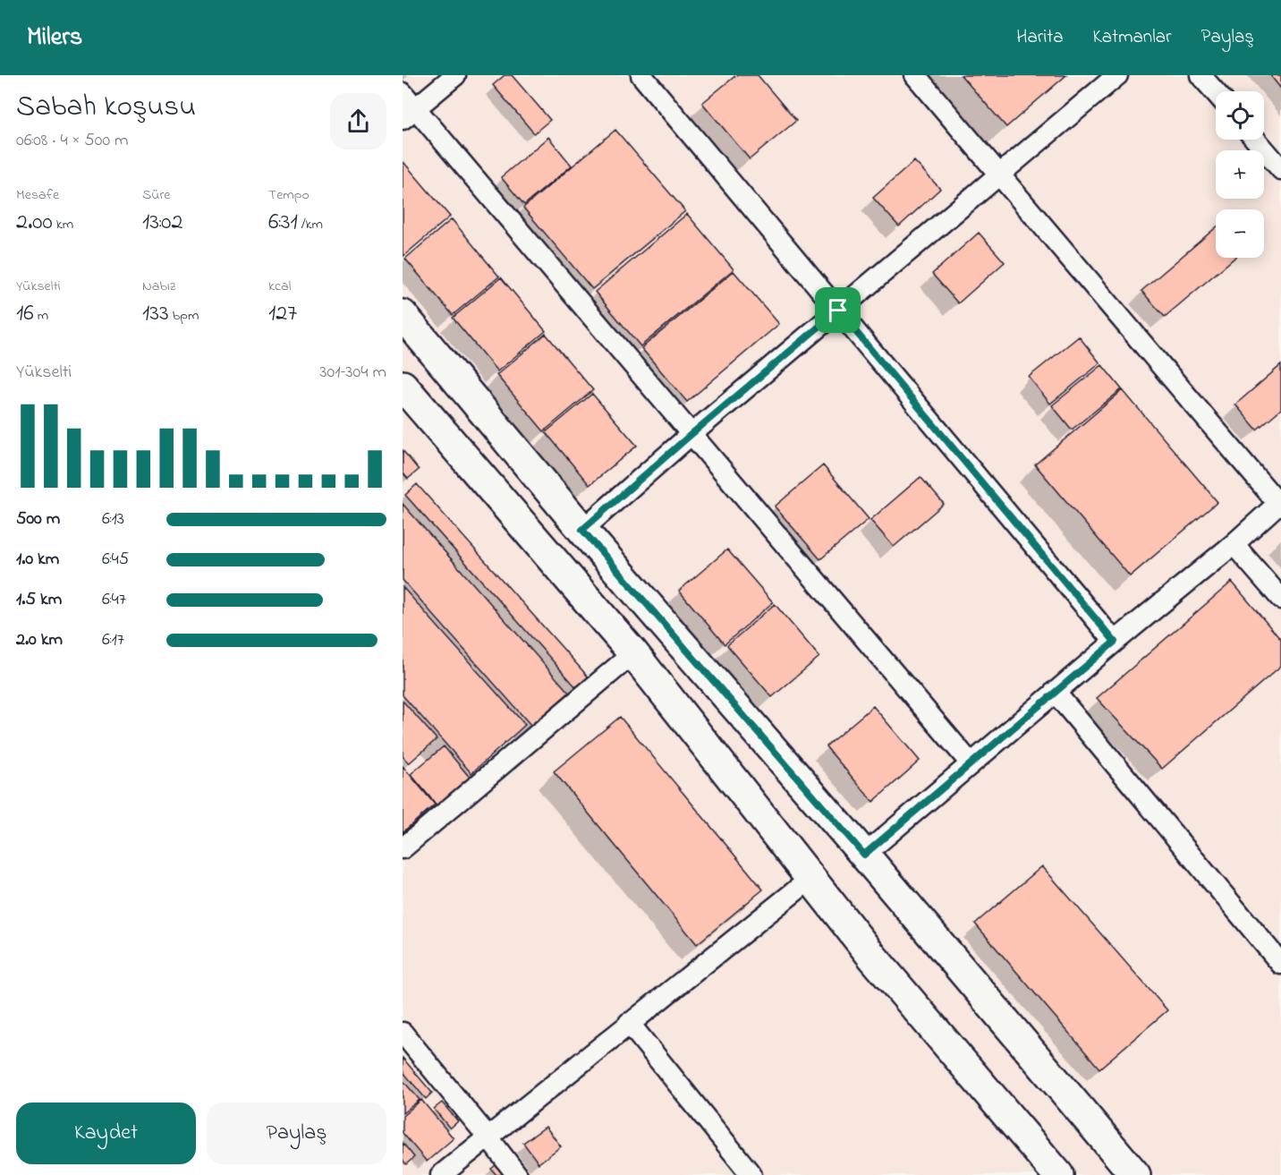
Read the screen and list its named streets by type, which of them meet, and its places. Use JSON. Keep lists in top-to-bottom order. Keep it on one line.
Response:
{"page":{"header":"Milers","nav":["Harita","Katmanlar","Paylaş"],"heading":["Sabah koşusu","06:08 · 4 × 500 m"],"map_buttons":["+","−"],"stats":[["Mesafe","2.00 km"],["Süre","13:02"],["Tempo","6:31 /km"],["Yükselti","16 m"],["Nabız","133 bpm"],["kcal","127"]],"chart":["Yükselti","301–304 m"],"list":[{"name":"500 m","note":"6:13"},{"name":"1.0 km","note":"6:45"},{"name":"1.5 km","note":"6:47"},{"name":"2.0 km","note":"6:17"}],"buttons":["Kaydet","Paylaş"]}}
